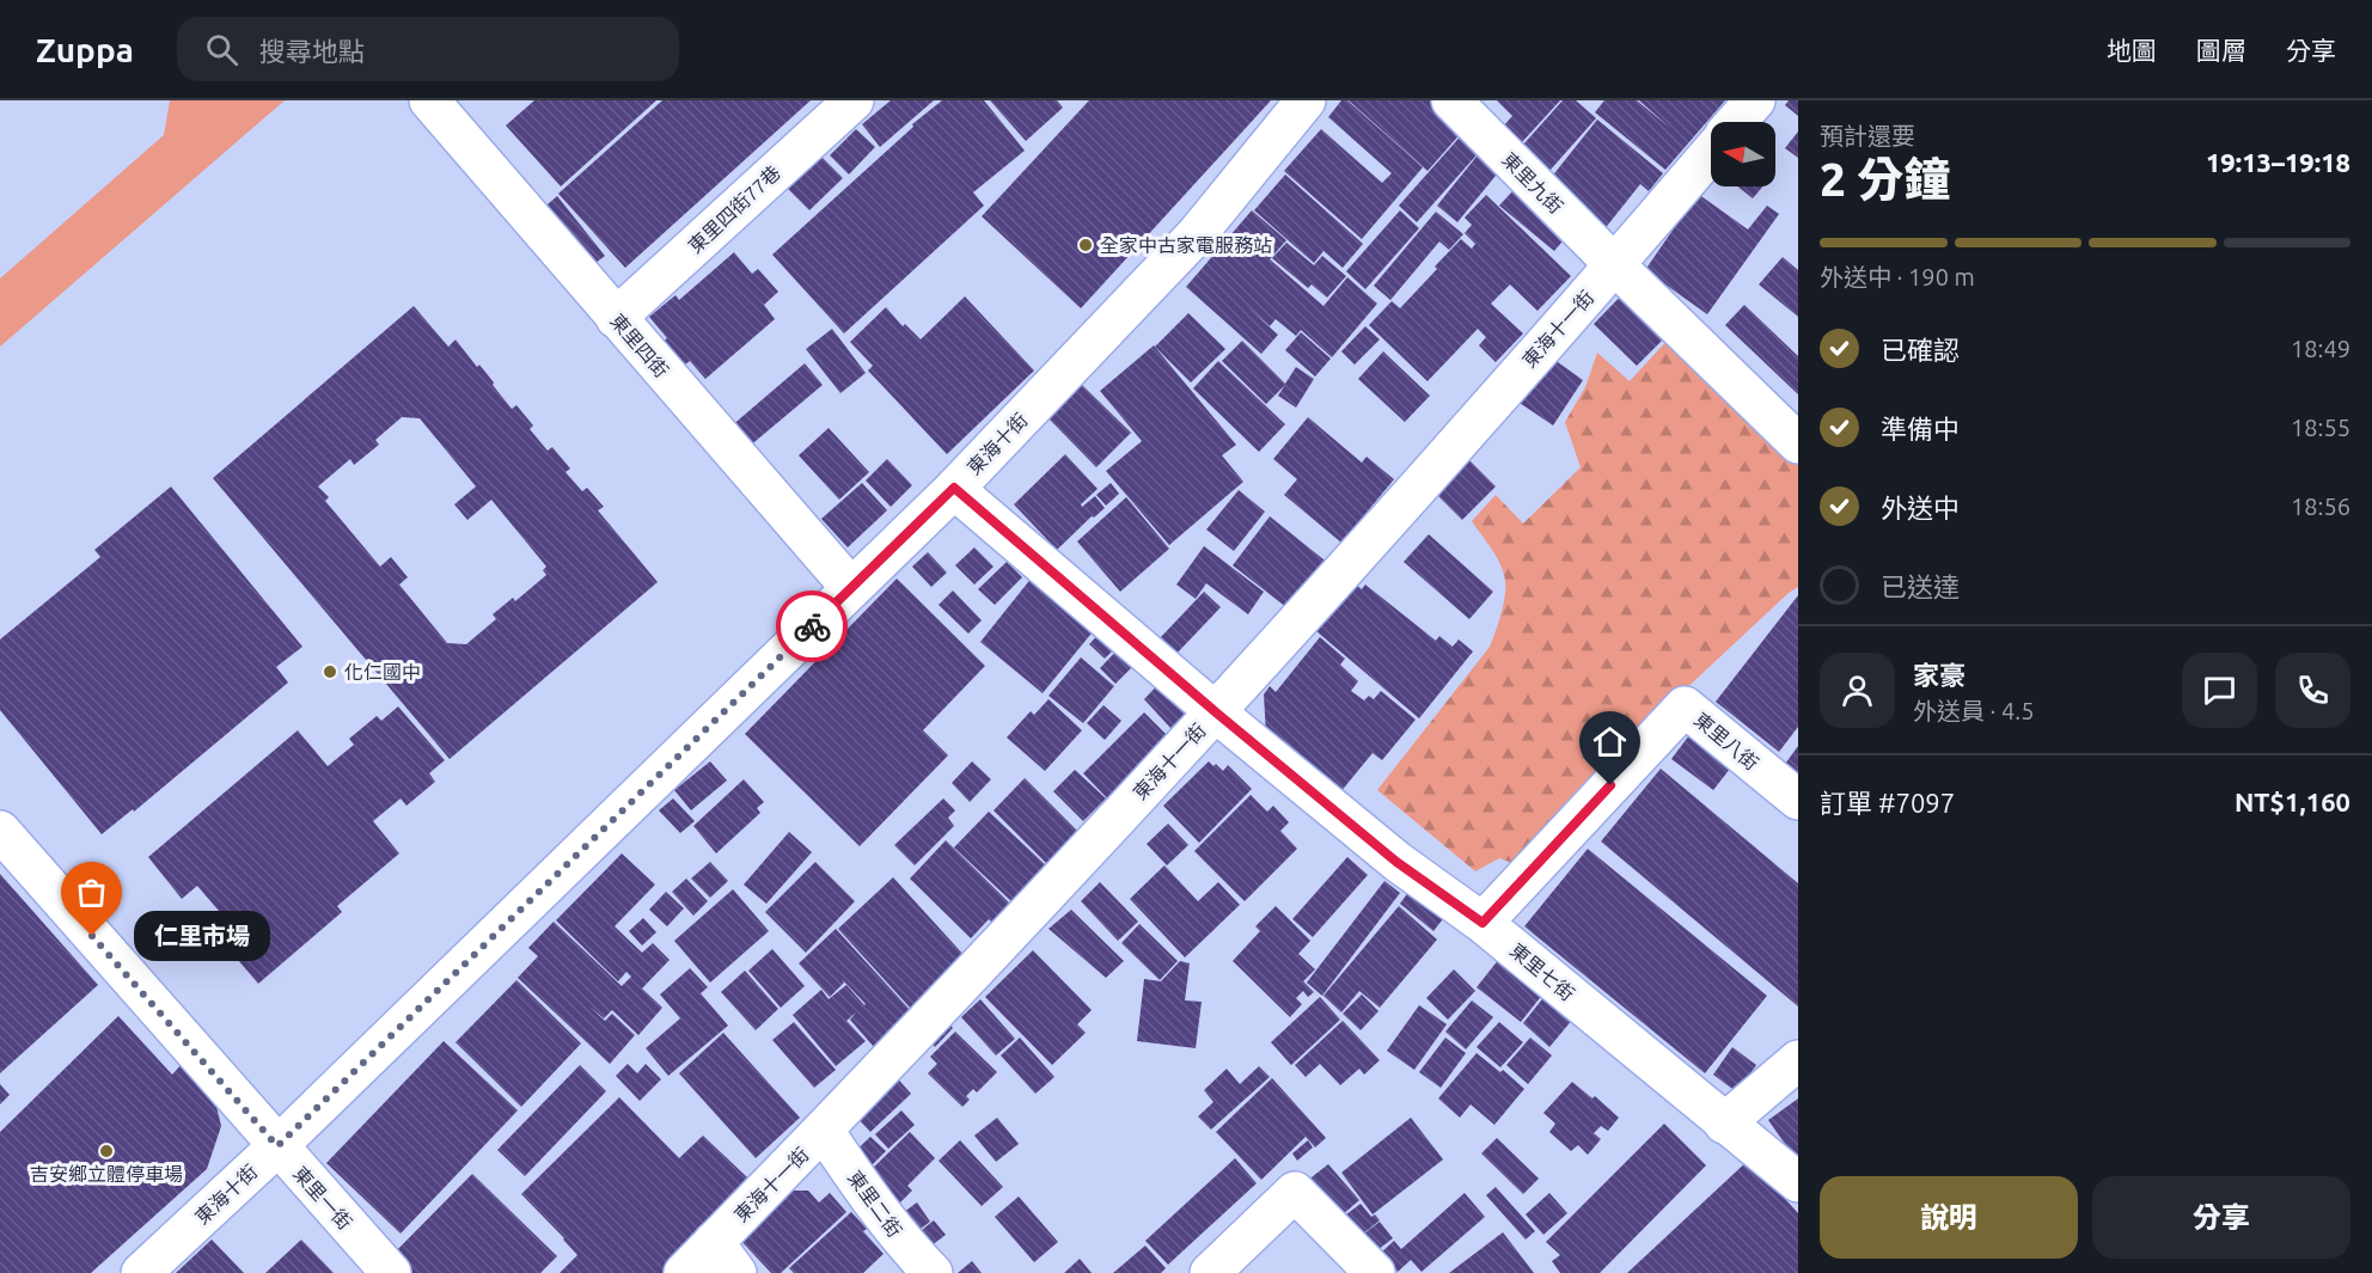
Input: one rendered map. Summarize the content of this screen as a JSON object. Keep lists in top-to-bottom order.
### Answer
{
  "streets": {
    "street": [
      "東里九街",
      "東里四街77巷",
      "東海十一街",
      "東里四街",
      "東海十街",
      "東里八街",
      "東里七街",
      "東里一街",
      "東里二街"
    ]
  },
  "crossings": [
    ["東里九街", "東海十一街"],
    ["東里四街77巷", "東里四街"],
    ["東海十一街", "東里七街"],
    ["東海十一街", "東里二街"],
    ["東里四街", "東海十街"],
    ["東海十街", "東里七街"],
    ["東海十街", "東里一街"],
    ["東里八街", "東里七街"]
  ],
  "places": [
    "全家中古家電服務站",
    "化仁國中",
    "仁里市場",
    "吉安鄉立體停車場"
  ],
  "north": "left",
  "page": {
    "header": "Zuppa",
    "search": "搜尋地點",
    "nav": ["地圖", "圖層", "分享"],
    "heading": ["2 分鐘", "預計還要", "19:13–19:18"],
    "panel": [
      "家豪",
      "外送員 · 4.5",
      "訂單 #7097",
      "NT$1,160"
    ],
    "bar": "外送中 · 190 m",
    "list": [
      ["已確認", "18:49"],
      ["準備中", "18:55"],
      ["外送中", "18:56"],
      "已送達"
    ],
    "bubble": "仁里市場",
    "buttons": ["說明", "分享"]
  }
}
